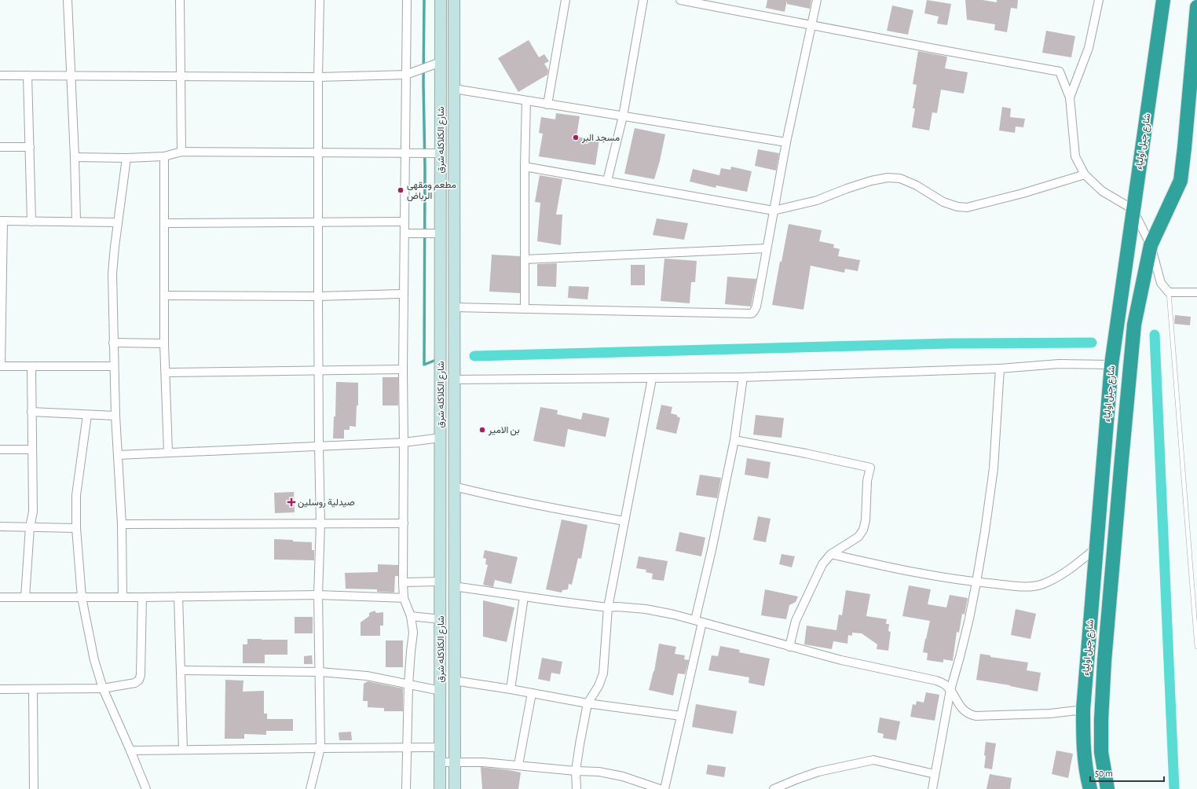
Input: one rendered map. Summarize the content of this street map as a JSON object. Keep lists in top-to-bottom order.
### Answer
{
  "streets": {
    "highway": ["شارع جبل اولياء"],
    "street": ["شارع الكلاكله شرق"]
  },
  "places": {
    "other": ["مسجد البر", "مطعم ومقهى الرباض", "بن الامير"],
    "health": ["صيدلية روسلين"]
  },
  "scale_bar": "50 m"
}
